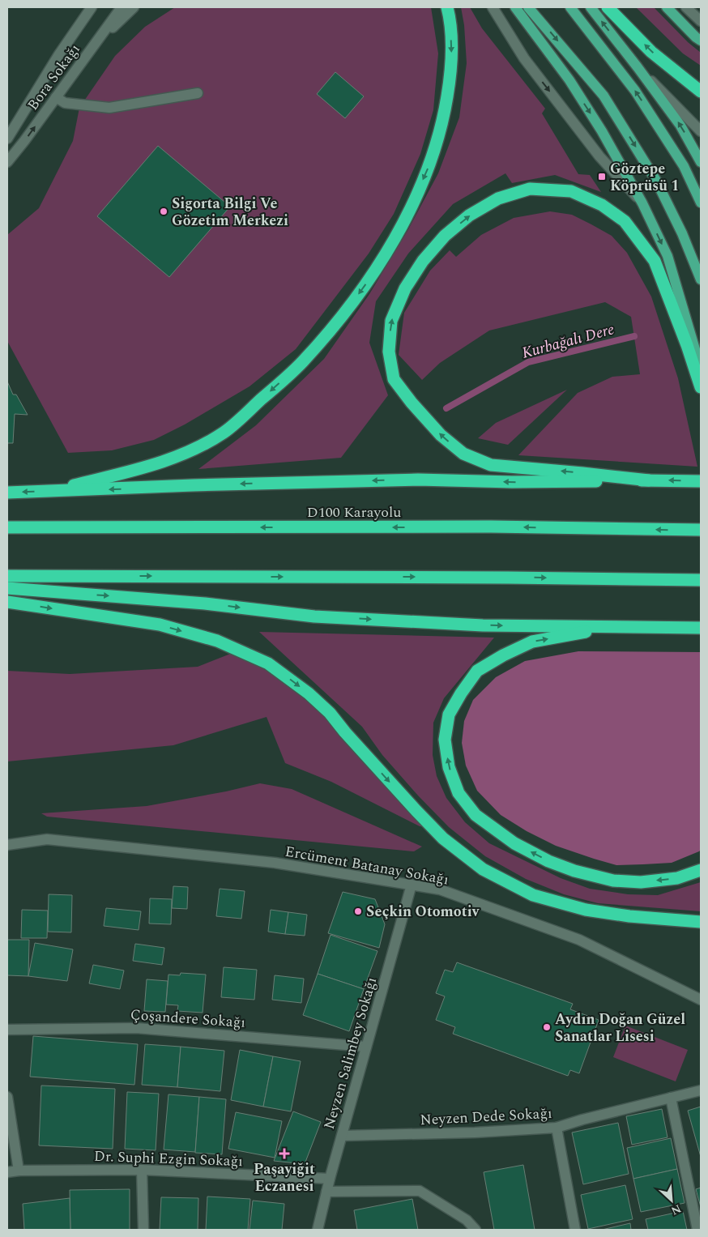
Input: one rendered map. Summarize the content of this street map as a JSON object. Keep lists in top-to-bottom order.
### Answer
{
  "streets": {
    "highway": ["D100 Karayolu"],
    "street": [
      "Bora Sokağı",
      "Ercüment Batanay Sokağı",
      "Çoşandere Sokağı",
      "Neyzen Salimbey Sokağı",
      "Neyzen Dede Sokağı",
      "Dr. Suphi Ezgin Sokağı"
    ]
  },
  "crossings": [
    ["Ercüment Batanay Sokağı", "Neyzen Salimbey Sokağı"],
    ["Çoşandere Sokağı", "Neyzen Salimbey Sokağı"],
    ["Neyzen Salimbey Sokağı", "Neyzen Dede Sokağı"],
    ["Neyzen Salimbey Sokağı", "Dr. Suphi Ezgin Sokağı"]
  ],
  "water": ["Kurbağalı Dere"],
  "places": {
    "transit": ["Göztepe Köprüsü 1"],
    "other": ["Sigorta Bilgi Ve Gözetim Merkezi", "Seçkin Otomotiv", "Aydın Doğan Güzel Sanatlar Lisesi"],
    "health": ["Paşayiğit Eczanesi"]
  },
  "north": "bottom right"
}
